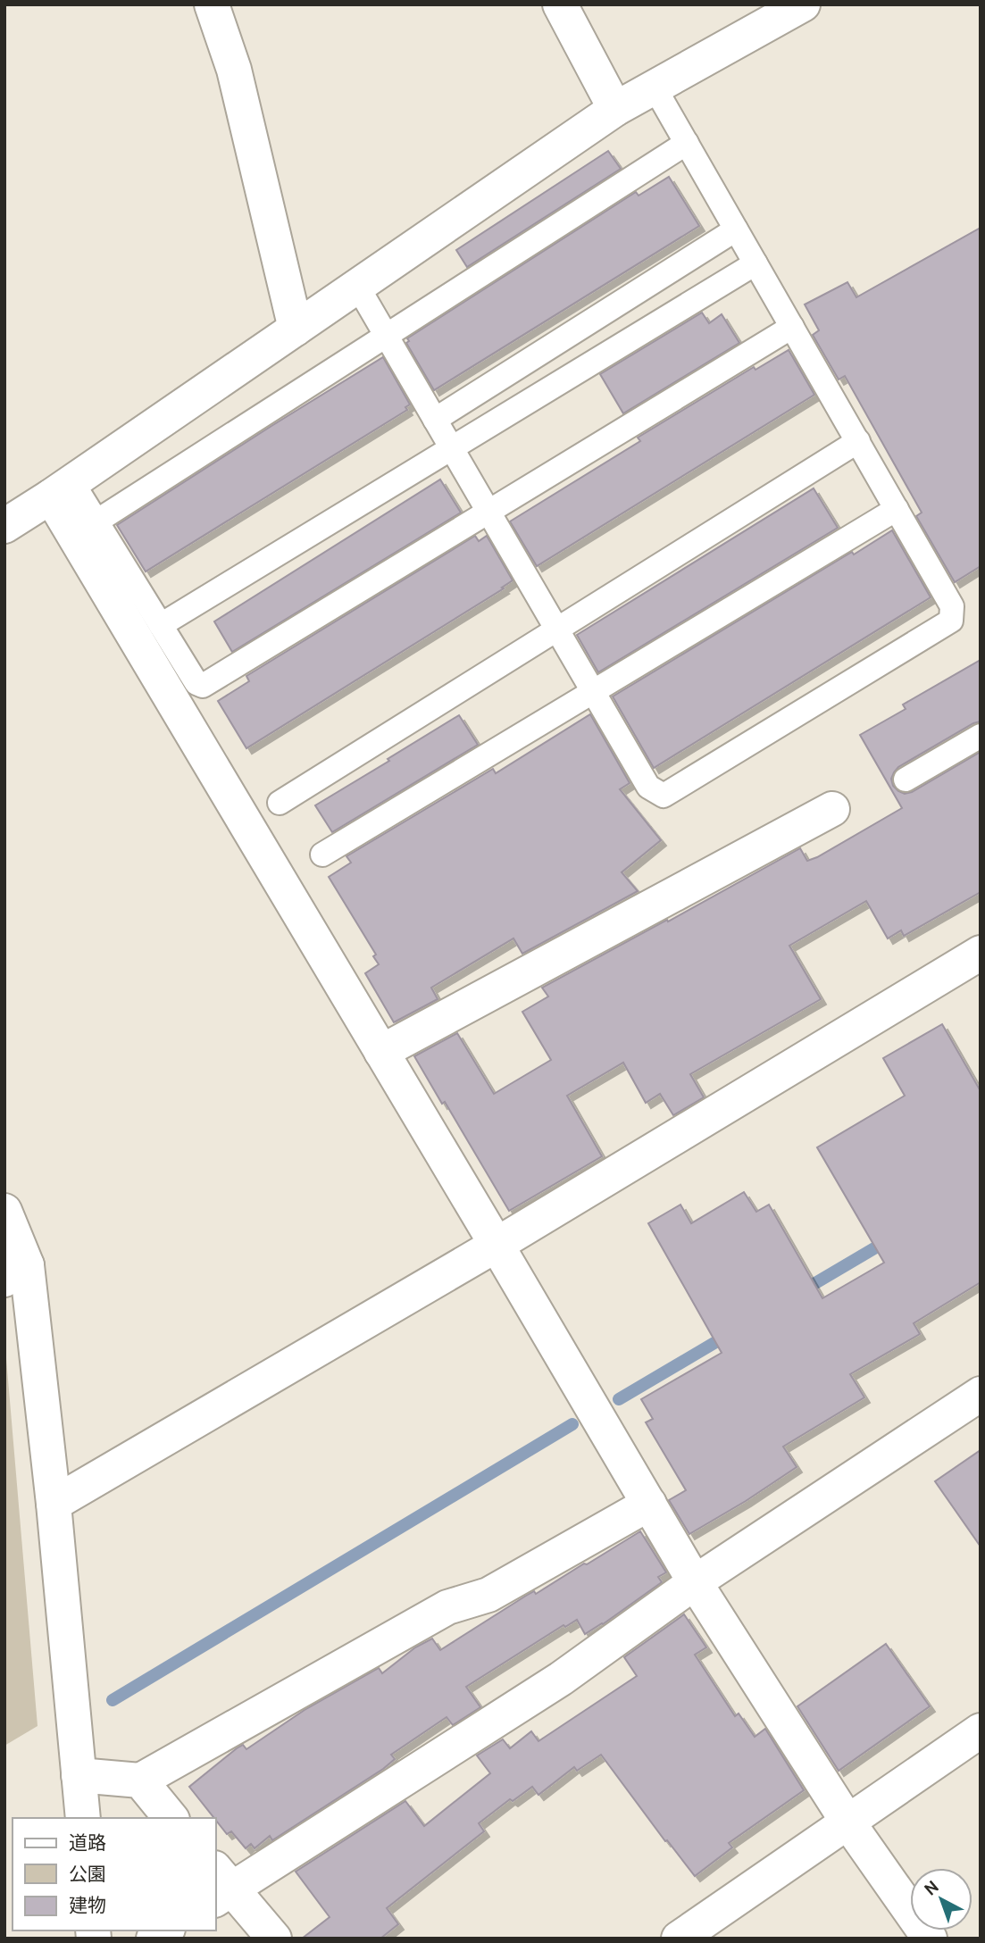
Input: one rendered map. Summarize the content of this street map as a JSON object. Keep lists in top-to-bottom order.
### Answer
{
  "legend": ["道路", "公園", "建物"],
  "north": "top left"
}
